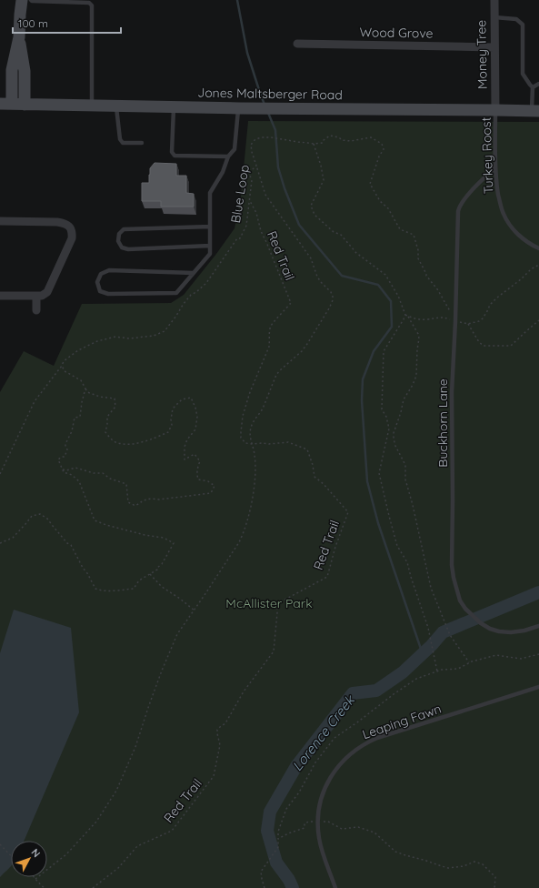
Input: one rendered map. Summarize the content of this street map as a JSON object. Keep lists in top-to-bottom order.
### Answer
{
  "streets": {
    "main road": ["Jones Maltsberger Road"],
    "street": ["Wood Grove", "Money Tree"],
    "lane": ["Turkey Roost", "Buckhorn Lane", "Leaping Fawn"],
    "path": ["Blue Loop", "Red Trail"]
  },
  "crossings": [
    ["Wood Grove", "Money Tree"],
    ["Money Tree", "Jones Maltsberger Road"],
    ["Money Tree", "Turkey Roost"],
    ["Jones Maltsberger Road", "Turkey Roost"],
    ["Turkey Roost", "Buckhorn Lane"],
    ["Blue Loop", "Red Trail"]
  ],
  "water": ["Lorence Creek"],
  "parks": ["McAllister Park"],
  "scale_bar": "100 m",
  "north": "top right"
}
